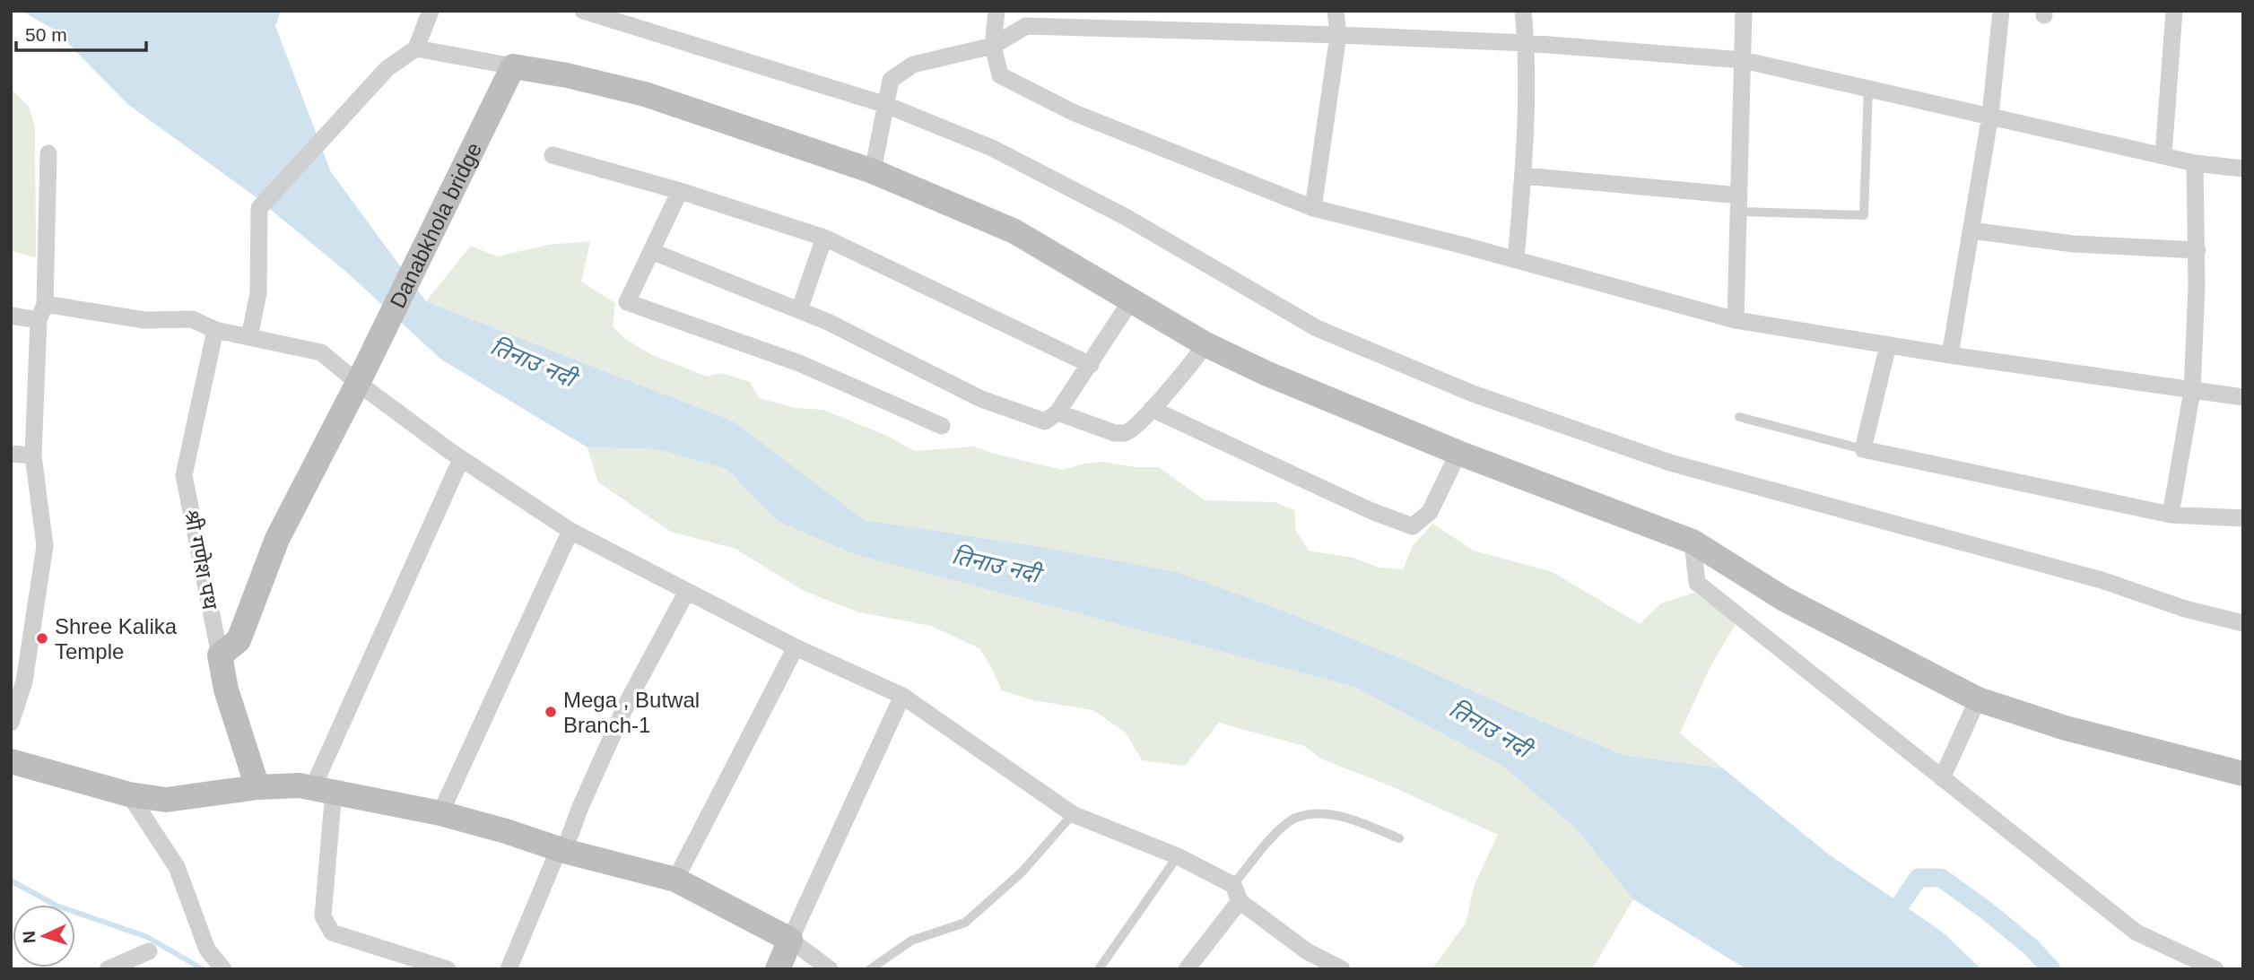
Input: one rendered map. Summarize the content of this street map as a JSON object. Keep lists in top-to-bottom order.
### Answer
{
  "streets": {
    "main road": ["Danabkhola bridge", "श्री गणेश पथ"]
  },
  "crossings": [
    ["Danabkhola bridge", "श्री गणेश पथ"]
  ],
  "water": ["तिनाउ नदी"],
  "places": ["Shree Kalika Temple", "Mega , Butwal Branch-1"],
  "scale_bar": "50 m",
  "north": "left"
}
